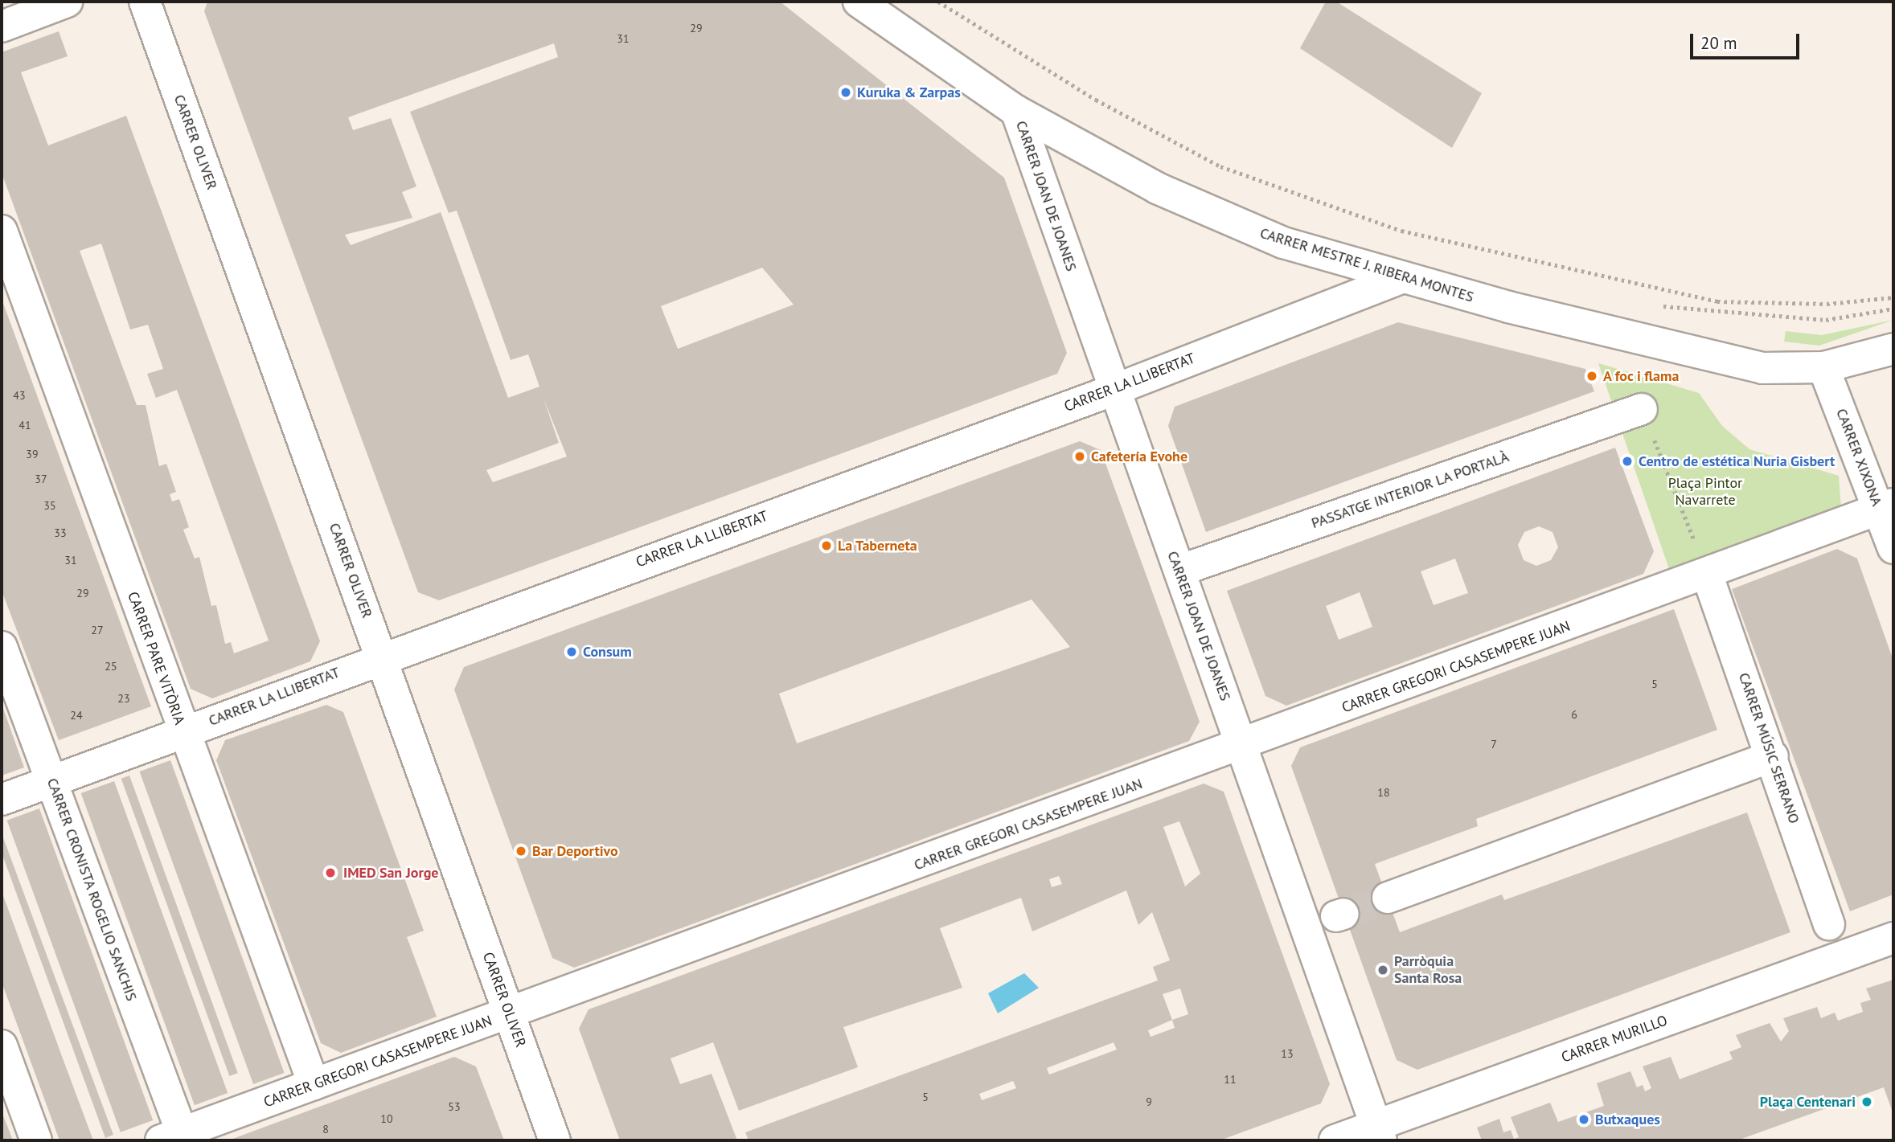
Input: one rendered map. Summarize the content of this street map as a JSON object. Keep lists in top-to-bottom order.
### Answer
{
  "streets": {
    "street": [
      "CARRER OLIVER",
      "CARRER JOAN DE JOANES",
      "CARRER MESTRE J. RIBERA MONTES",
      "CARRER LA LLIBERTAT",
      "CARRER XIXONA",
      "PASSATGE INTERIOR LA PORTALÀ",
      "CARRER PARE VITÒRIA",
      "CARRER GREGORI CASASEMPERE JUAN",
      "CARRER MÚSIC SERRANO",
      "CARRER CRONISTA ROGELIO SANCHIS",
      "CARRER MURILLO"
    ]
  },
  "crossings": [
    ["CARRER OLIVER", "CARRER LA LLIBERTAT"],
    ["CARRER OLIVER", "CARRER GREGORI CASASEMPERE JUAN"],
    ["CARRER JOAN DE JOANES", "CARRER MESTRE J. RIBERA MONTES"],
    ["CARRER JOAN DE JOANES", "CARRER LA LLIBERTAT"],
    ["CARRER JOAN DE JOANES", "PASSATGE INTERIOR LA PORTALÀ"],
    ["CARRER JOAN DE JOANES", "CARRER GREGORI CASASEMPERE JUAN"],
    ["CARRER JOAN DE JOANES", "CARRER MURILLO"],
    ["CARRER MESTRE J. RIBERA MONTES", "CARRER LA LLIBERTAT"],
    ["CARRER MESTRE J. RIBERA MONTES", "CARRER XIXONA"],
    ["CARRER LA LLIBERTAT", "CARRER PARE VITÒRIA"],
    ["CARRER LA LLIBERTAT", "CARRER CRONISTA ROGELIO SANCHIS"],
    ["CARRER XIXONA", "CARRER GREGORI CASASEMPERE JUAN"],
    ["CARRER PARE VITÒRIA", "CARRER GREGORI CASASEMPERE JUAN"],
    ["CARRER GREGORI CASASEMPERE JUAN", "CARRER MÚSIC SERRANO"],
    ["CARRER GREGORI CASASEMPERE JUAN", "CARRER CRONISTA ROGELIO SANCHIS"]
  ],
  "parks": ["Plaça Pintor Navarrete"],
  "places": [
    "Kuruka & Zarpas",
    "A foc i flama",
    "Cafetería Evohe",
    "Centro de estética Nuria Gisbert",
    "La Taberneta",
    "Consum",
    "Bar Deportivo",
    "IMED San Jorge",
    "Parròquia Santa Rosa",
    "Plaça Centenari",
    "Butxaques"
  ],
  "house_numbers": [
    "29",
    "31",
    "43",
    "41",
    "39",
    "37",
    "35",
    "33",
    "31",
    "29",
    "27",
    "25",
    "5",
    "23",
    "6",
    "24",
    "7",
    "18",
    "13",
    "11",
    "5",
    "9",
    "53",
    "10",
    "8"
  ],
  "scale_bar": "20 m"
}
